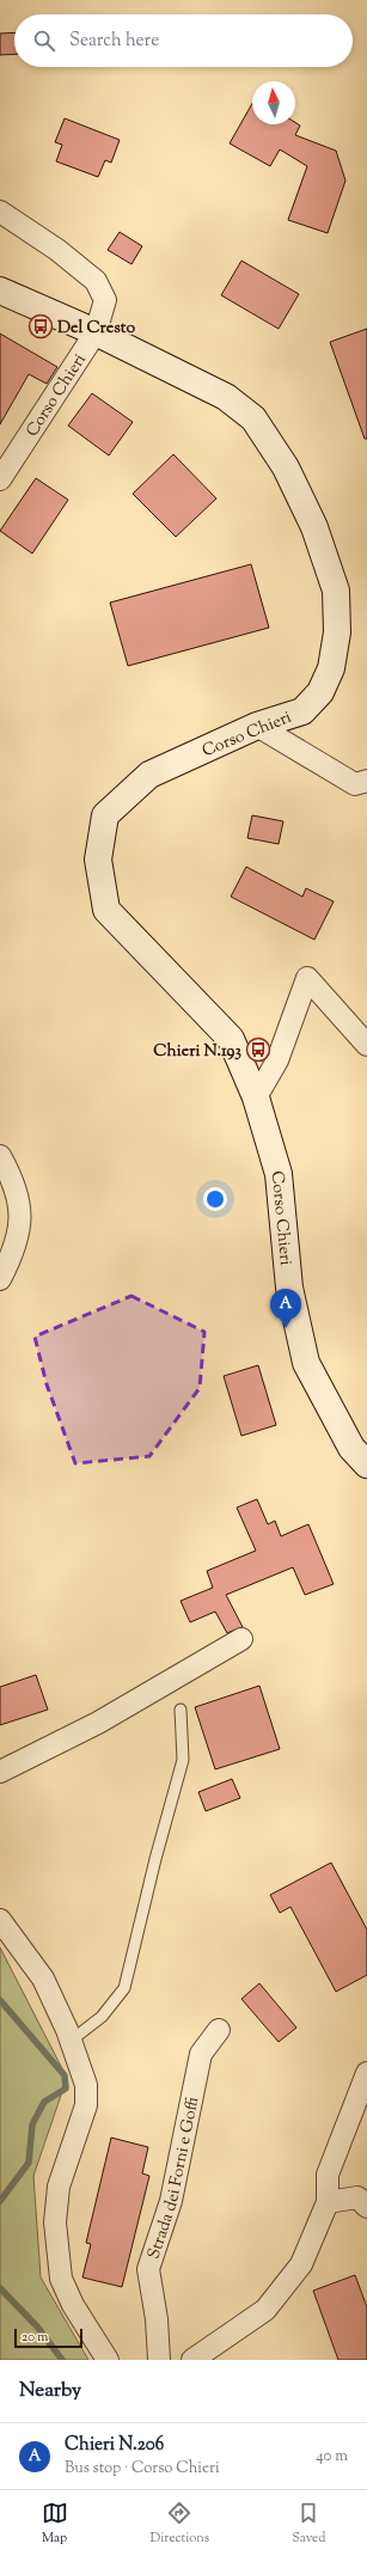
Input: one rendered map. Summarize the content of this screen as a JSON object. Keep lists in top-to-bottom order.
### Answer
{
  "streets": {
    "main road": ["Corso Chieri"],
    "street": ["Strada dei Forni e Goffi"]
  },
  "places": {
    "bus stop": ["Del Cresto", "Chieri N.193"]
  },
  "scale_bar": "20 m",
  "north": "top",
  "page": {
    "search": "Search here",
    "pins": "A",
    "scale": "20 m",
    "heading": "Nearby",
    "list": [
      {
        "mark": "A",
        "name": "Chieri N.206",
        "note": "Bus stop · Corso Chieri",
        "value": "40 m"
      }
    ],
    "nav": ["Map", "Directions", "Saved"]
  }
}
